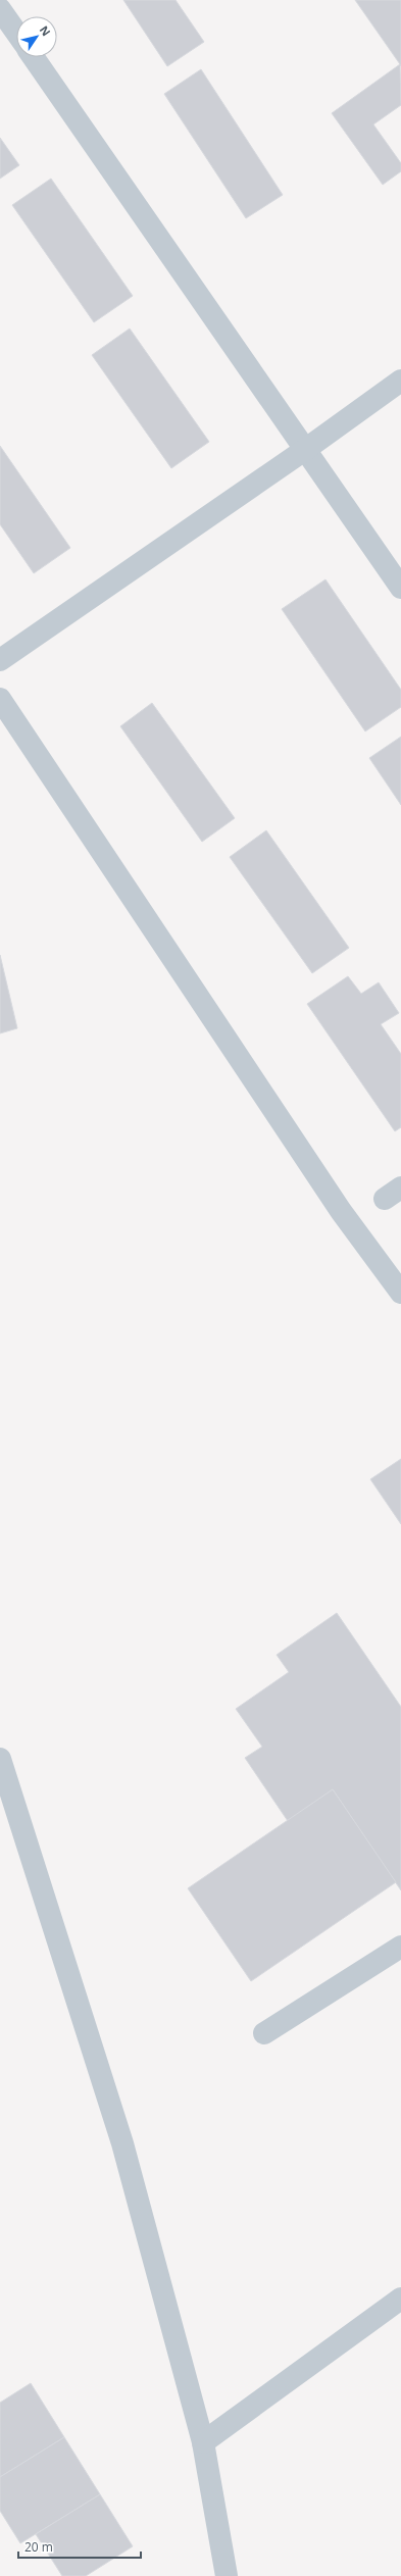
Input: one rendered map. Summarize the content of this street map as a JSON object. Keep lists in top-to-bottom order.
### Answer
{
  "scale_bar": "20 m",
  "north": "top right"
}
